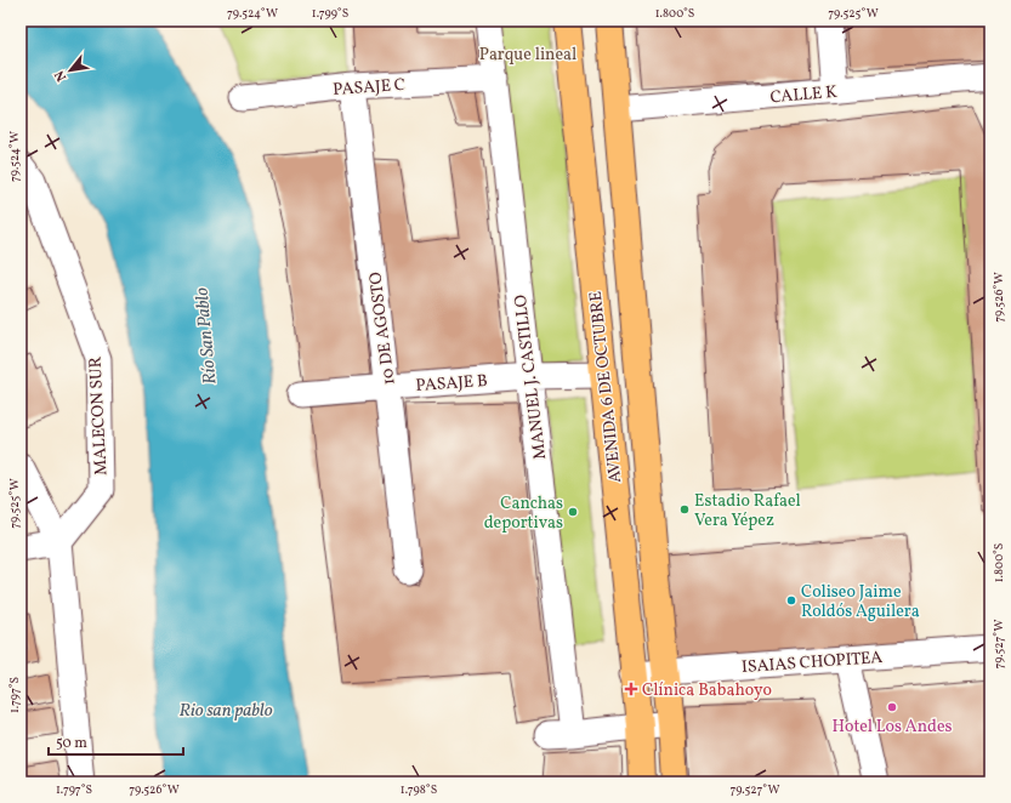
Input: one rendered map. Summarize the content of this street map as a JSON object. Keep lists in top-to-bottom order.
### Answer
{
  "streets": {
    "main road": ["AVENIDA 6 DE OCTUBRE"],
    "street": [
      "PASAJE C",
      "CALLE K",
      "10 DE AGOSTO",
      "MANUEL J. CASTILLO",
      "PASAJE B",
      "MALECON SUR",
      "ISAIAS CHOPITEA"
    ]
  },
  "crossings": [
    ["PASAJE C", "10 DE AGOSTO"],
    ["PASAJE C", "MANUEL J. CASTILLO"],
    ["CALLE K", "AVENIDA 6 DE OCTUBRE"],
    ["10 DE AGOSTO", "PASAJE B"],
    ["MANUEL J. CASTILLO", "PASAJE B"],
    ["MANUEL J. CASTILLO", "AVENIDA 6 DE OCTUBRE"],
    ["PASAJE B", "AVENIDA 6 DE OCTUBRE"],
    ["AVENIDA 6 DE OCTUBRE", "ISAIAS CHOPITEA"]
  ],
  "water": ["Río San Pablo", "Rio san pablo"],
  "parks": ["Parque lineal"],
  "places": {
    "other": [
      "Estadio Rafael Vera Yépez",
      "Canchas deportivas",
      "Coliseo Jaime Roldós Aguilera",
      "Hotel Los Andes"
    ],
    "health": ["Clínica Babahoyo"]
  },
  "scale_bar": "50 m",
  "north": "bottom left",
  "coordinates": [
    "79.524°W",
    "1.799°S",
    "1.800°S",
    "79.525°W",
    "79.526°W",
    "79.527°W",
    "1.797°S",
    "1.798°S"
  ]
}
